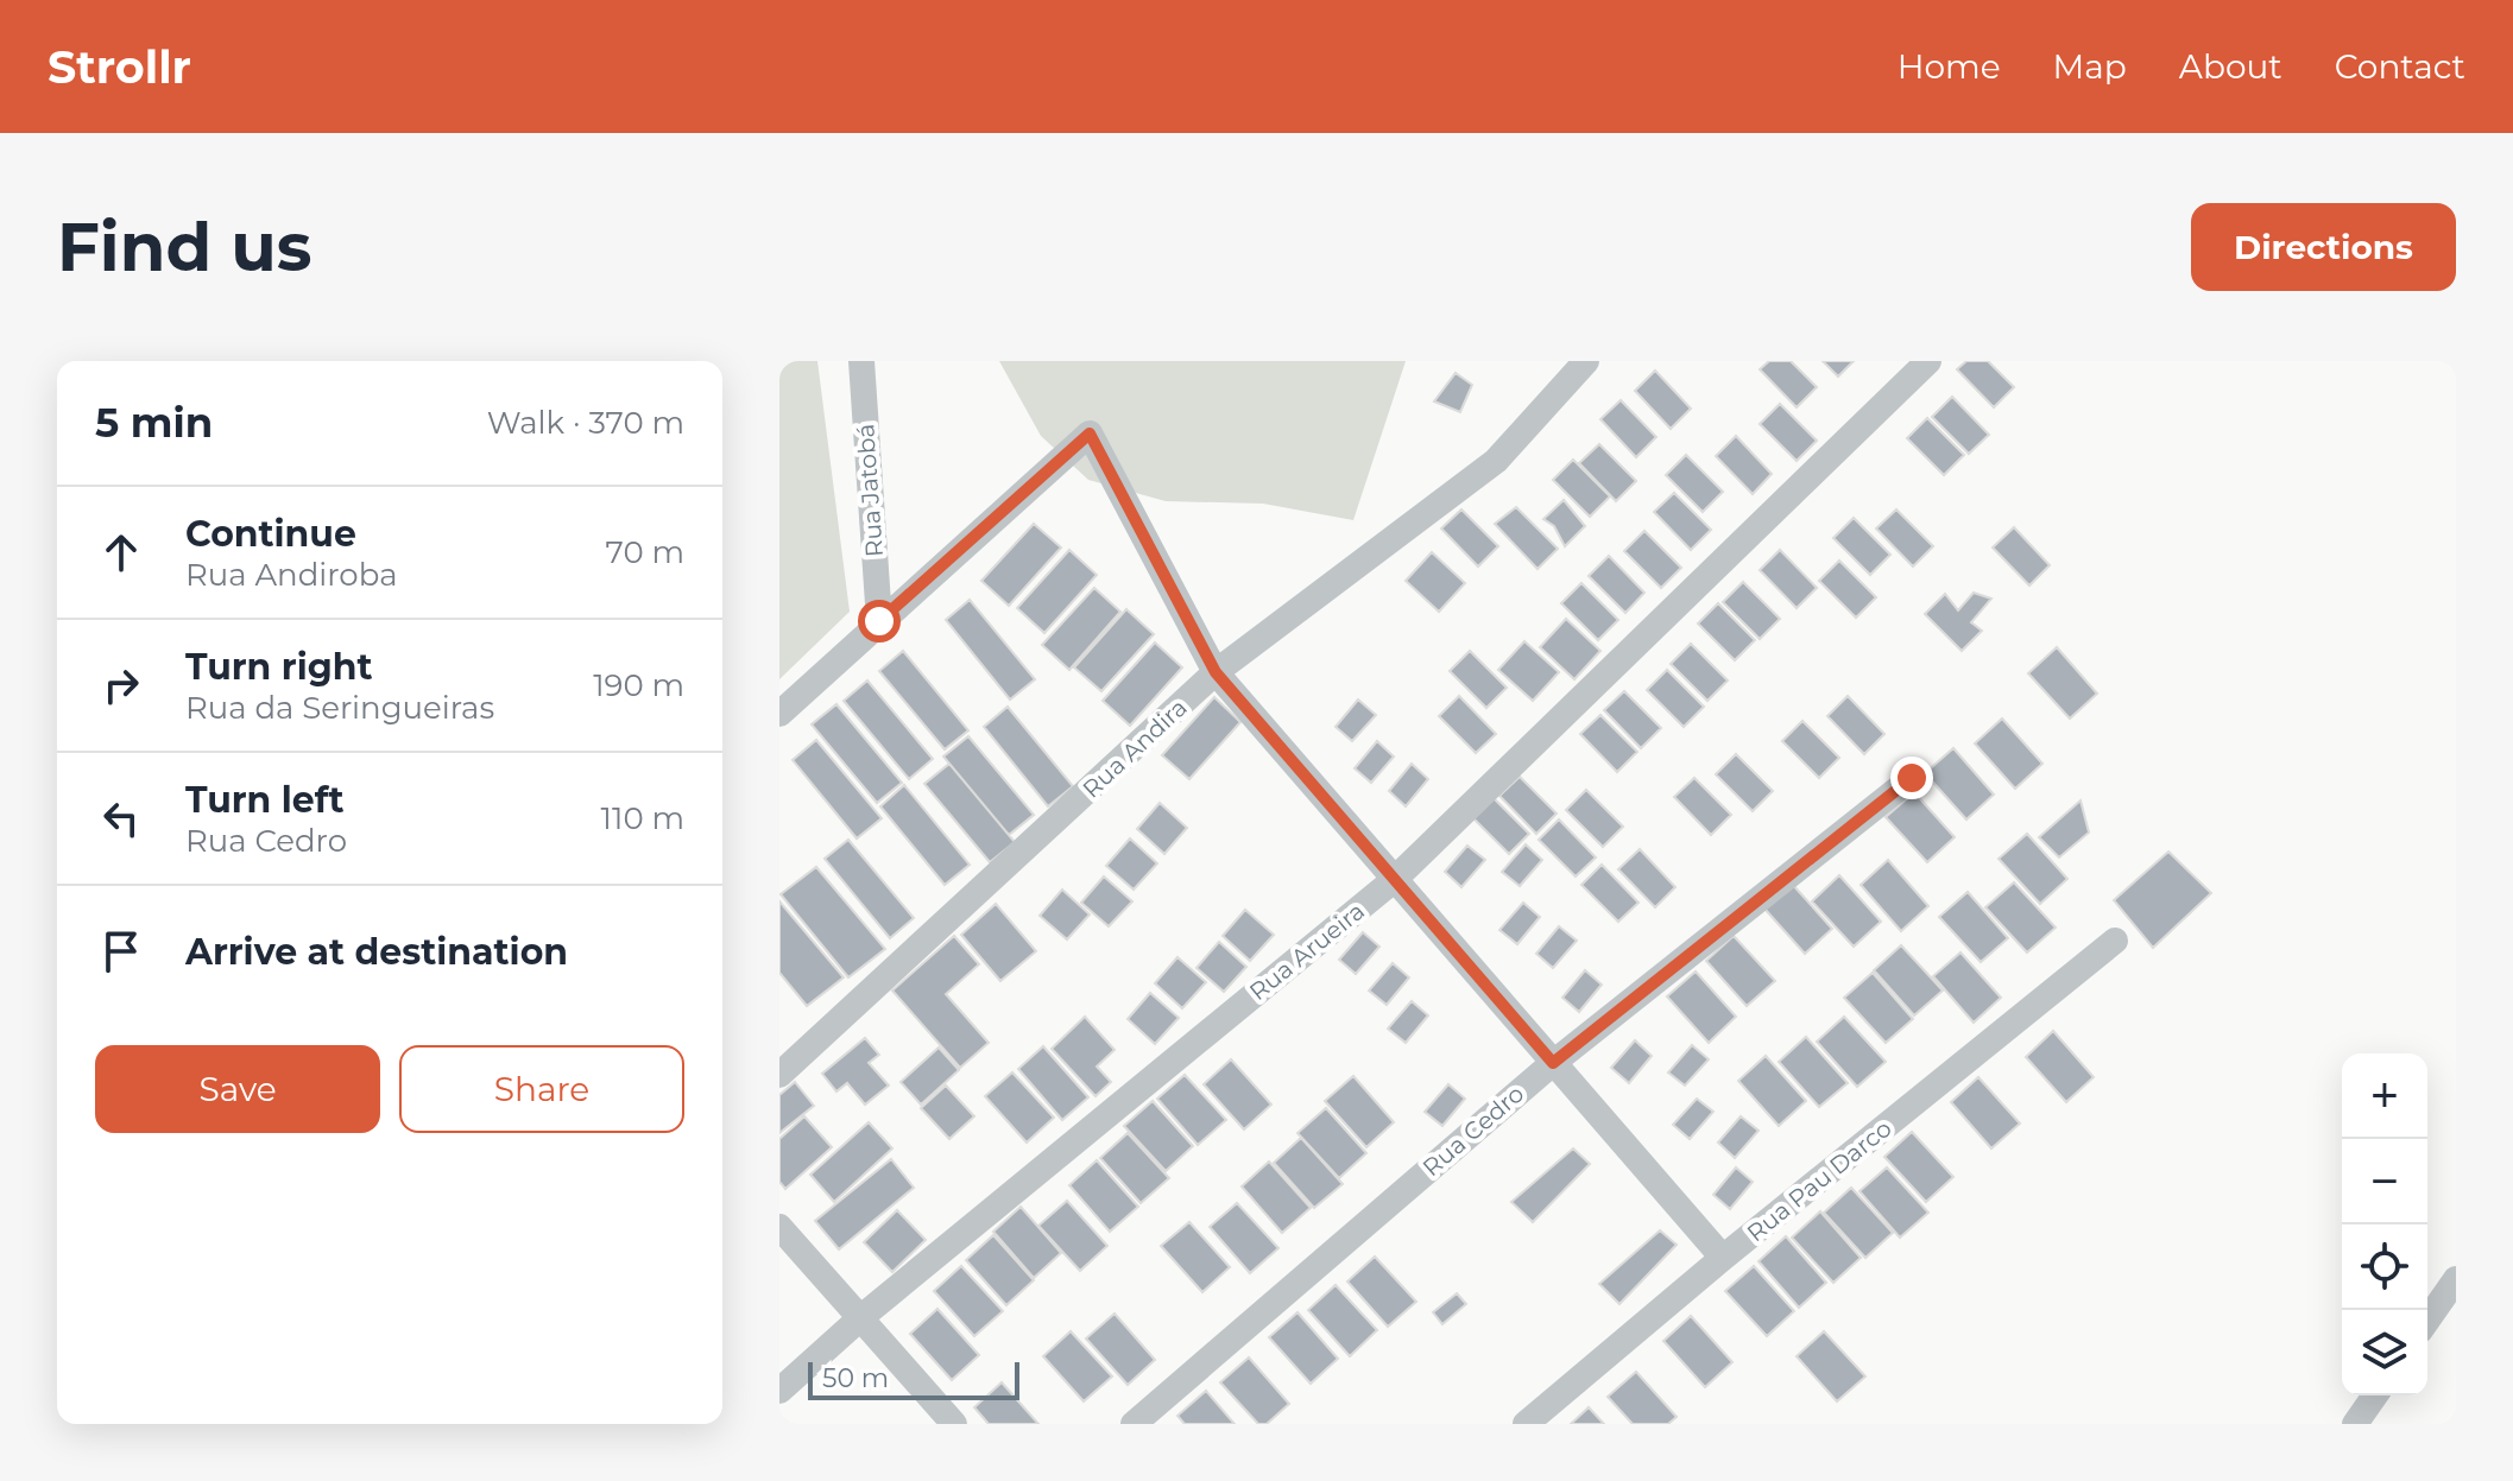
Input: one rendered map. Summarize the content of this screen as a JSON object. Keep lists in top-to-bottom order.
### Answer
{
  "streets": {
    "street": [
      "Rua Jatobá",
      "Rua Andira",
      "Rua Arueira",
      "Rua Cedro",
      "Rua Pau Darco"
    ]
  },
  "scale_bar": "50 m",
  "page": {
    "header": "Strollr",
    "nav": [
      "Home",
      "Map",
      "About",
      "Contact"
    ],
    "buttons": [
      "Directions",
      ["Save", "Share"]
    ],
    "title": "Find us",
    "heading": ["5 min", "Walk · 370 m"],
    "list": [
      ["Continue", "Rua Andiroba", "70 m"],
      ["Turn right", "Rua da Seringueiras", "190 m"],
      ["Turn left", "Rua Cedro", "110 m"],
      "Arrive at destination"
    ],
    "map_buttons": ["+", "−"],
    "scale": "50 m"
  }
}
